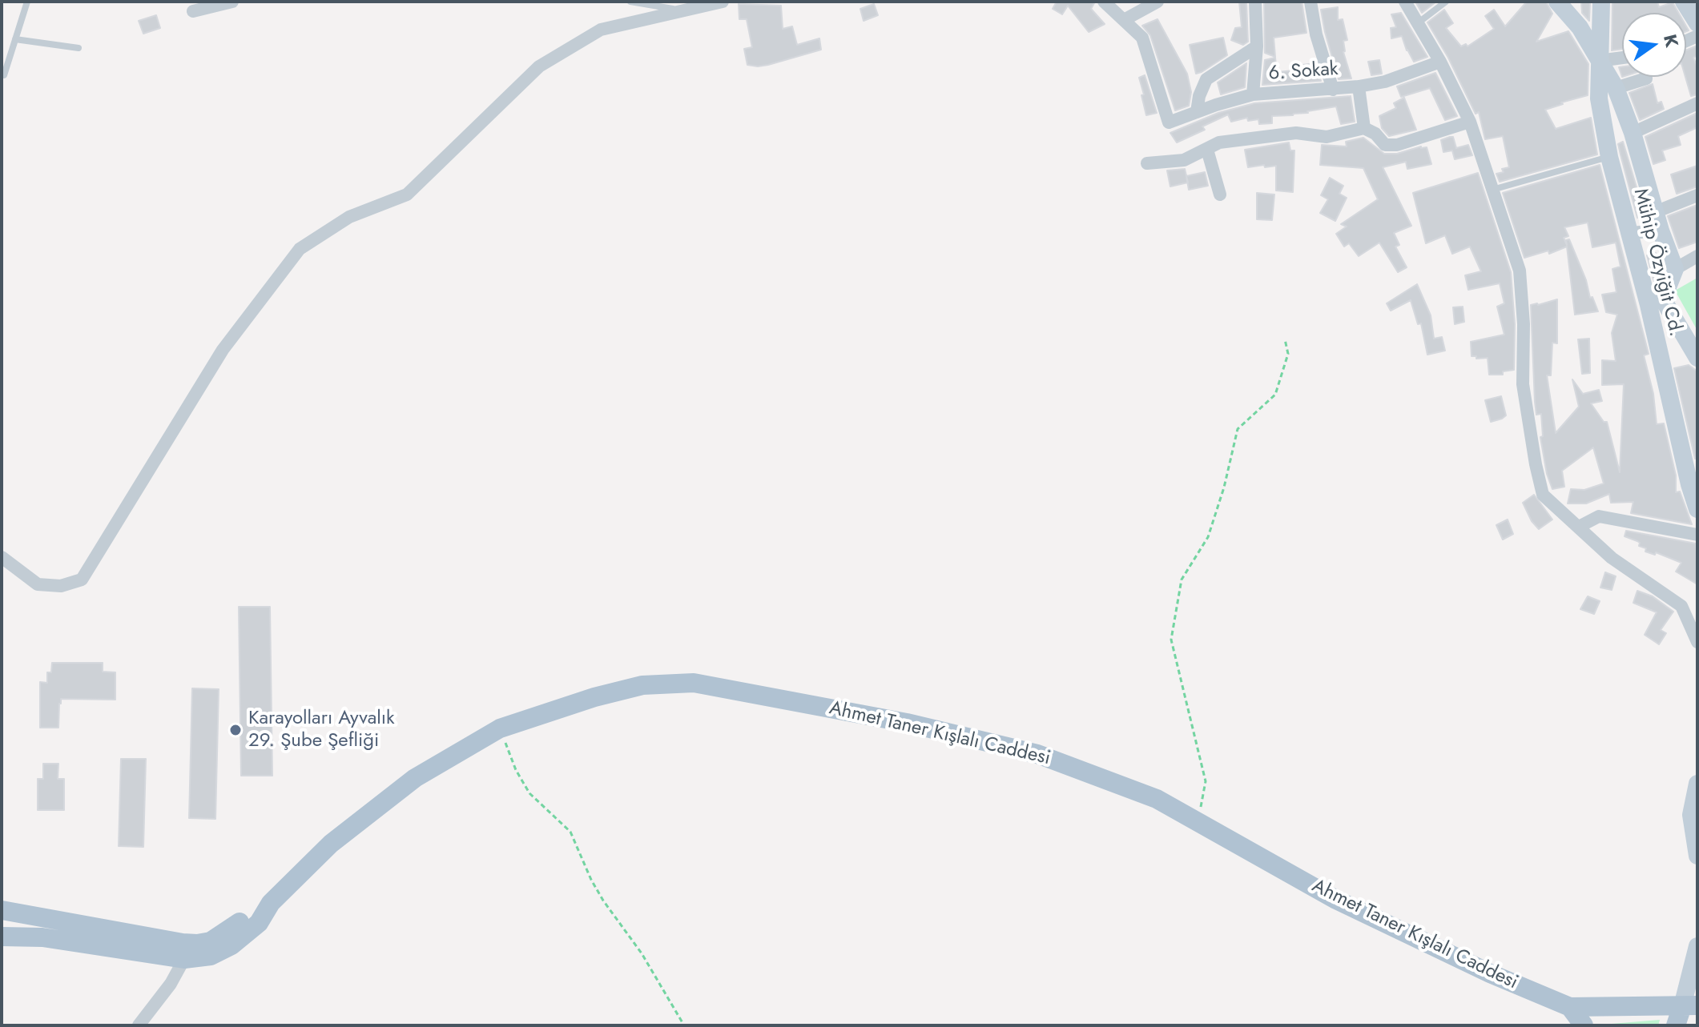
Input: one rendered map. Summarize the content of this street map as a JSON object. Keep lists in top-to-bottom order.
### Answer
{
  "streets": {
    "main road": ["Ahmet Taner Kışlalı Caddesi"],
    "street": ["6. Sokak", "Mühip Özyiğit Cd."]
  },
  "places": ["Karayolları Ayvalık 29. Şube Şefliği"],
  "north": "right"
}
